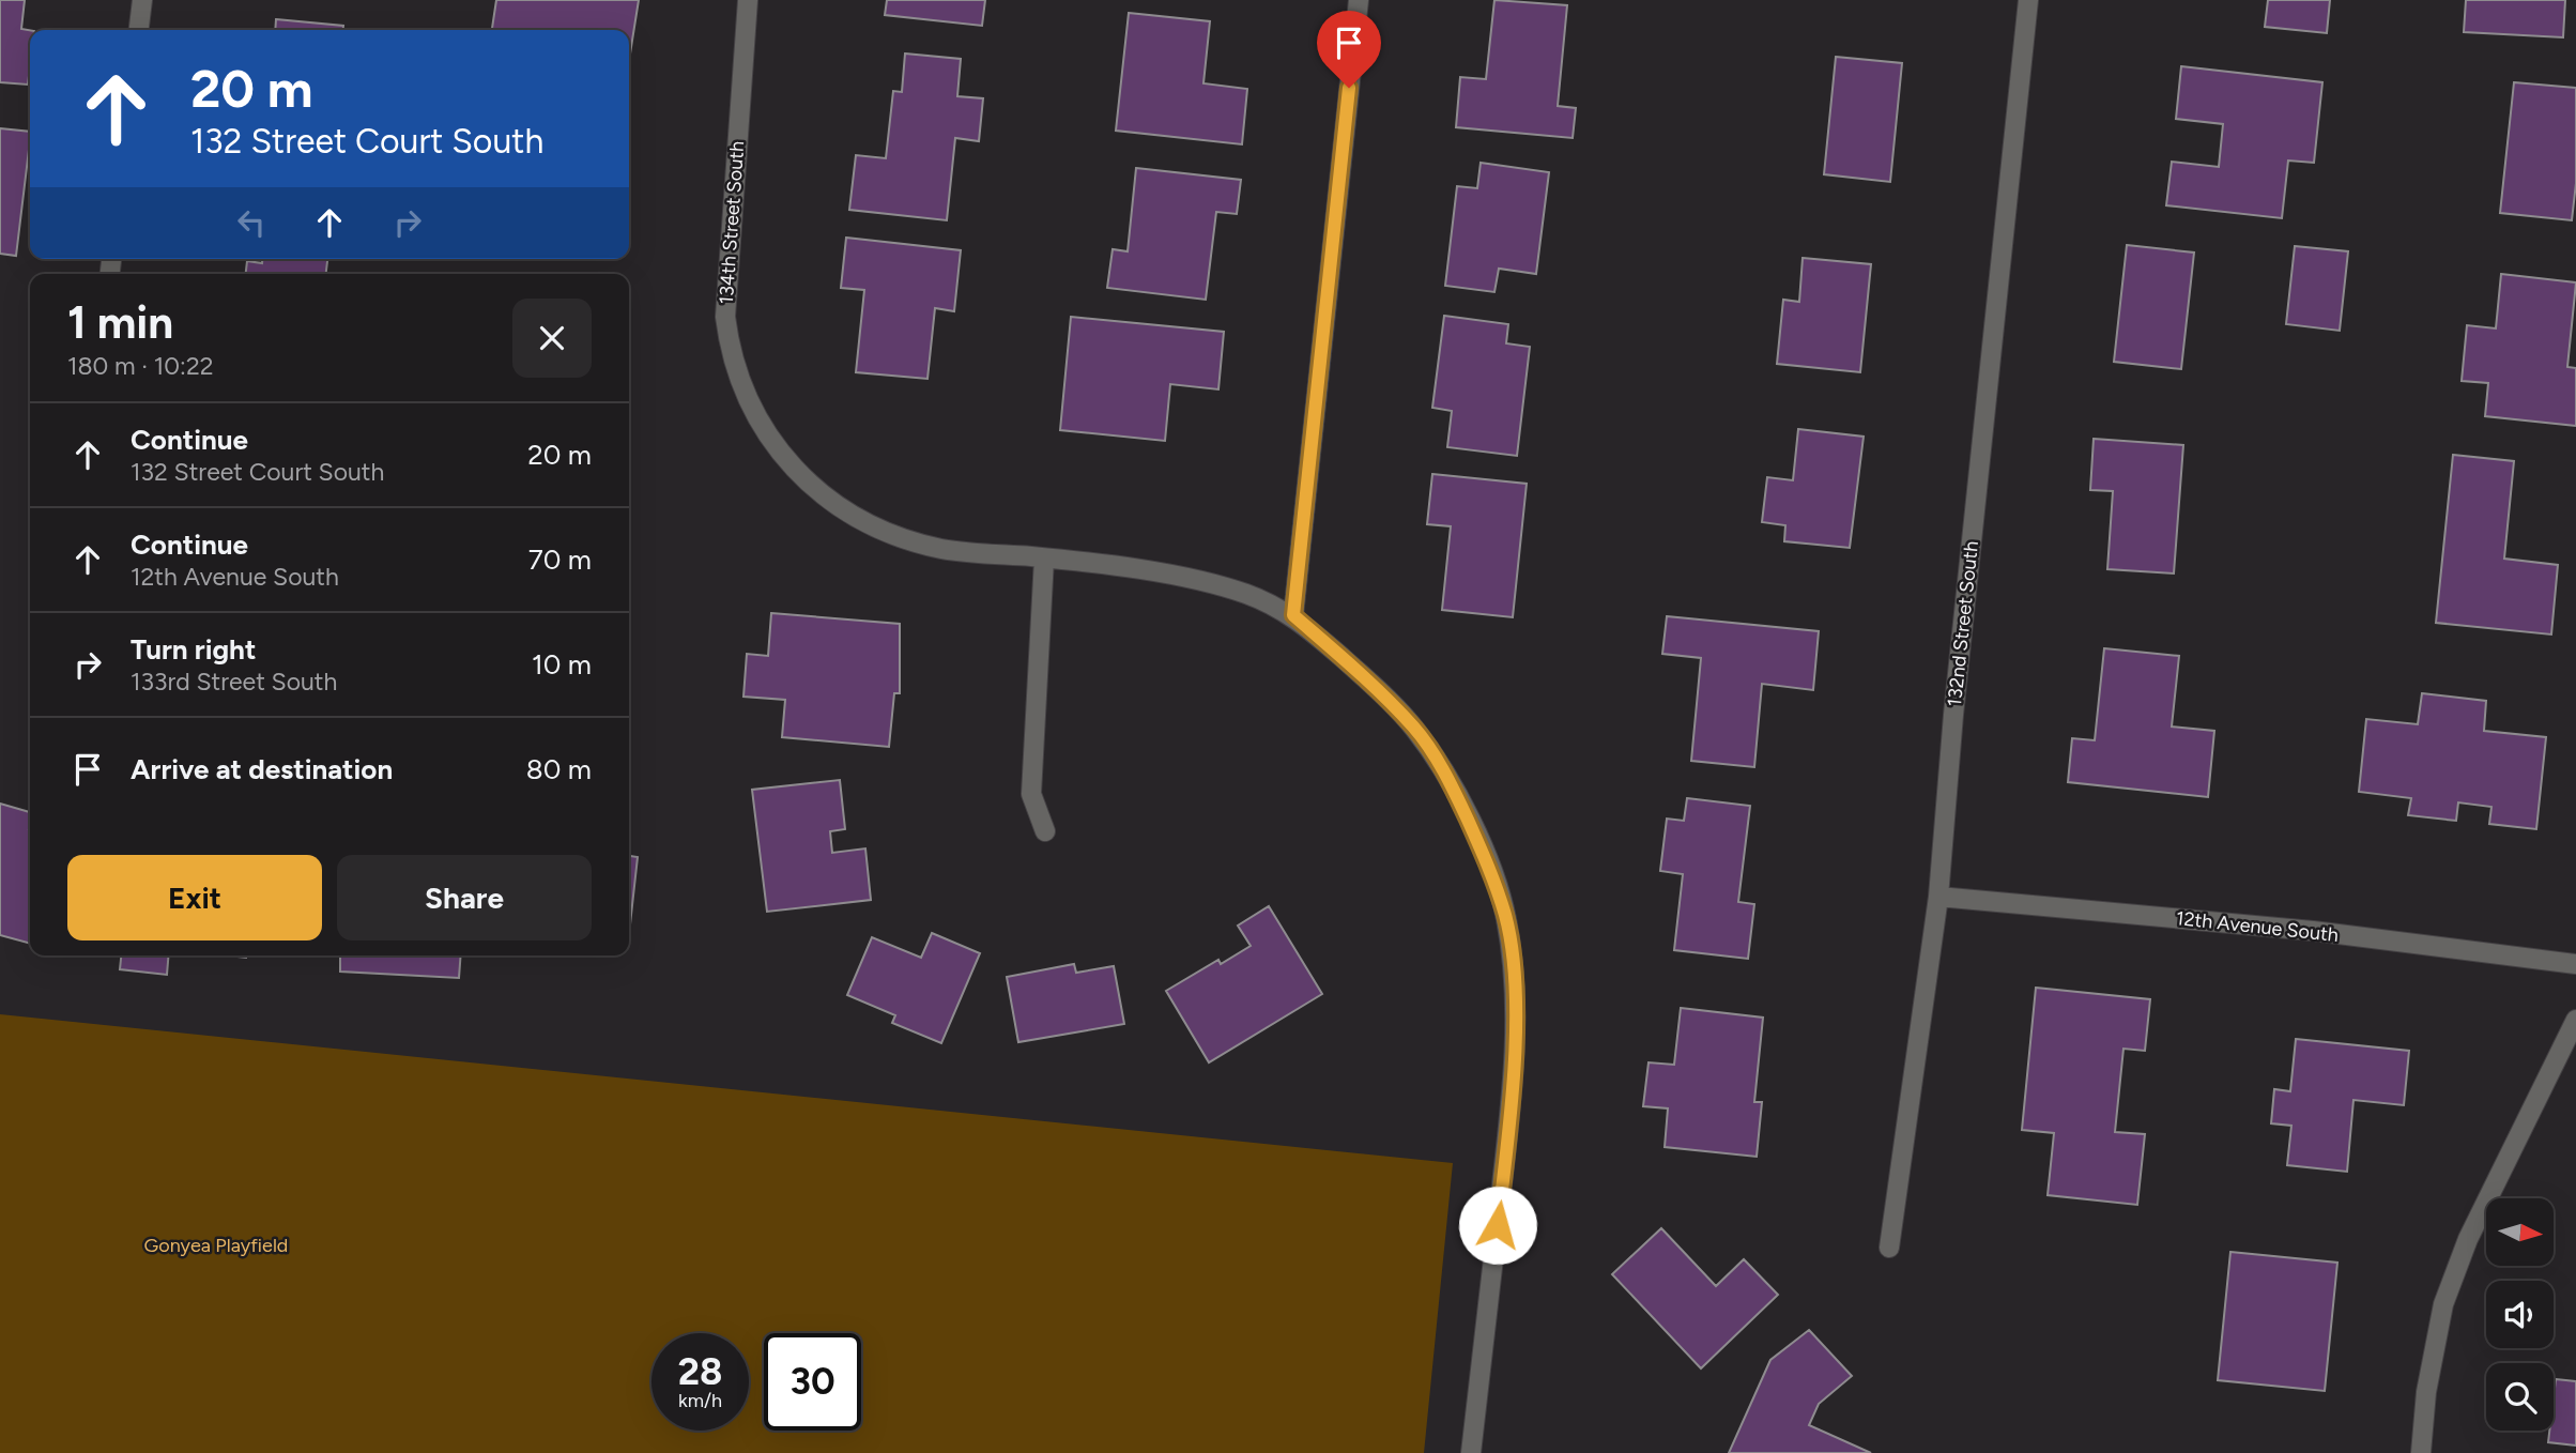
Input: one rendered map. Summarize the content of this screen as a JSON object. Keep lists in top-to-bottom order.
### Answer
{
  "streets": {
    "street": ["134th Street South", "132nd Street South", "12th Avenue South"]
  },
  "crossings": [
    ["132nd Street South", "12th Avenue South"]
  ],
  "parks": ["Gonyea Playfield"],
  "north": "right",
  "page": {
    "turn": ["20 m", "132 Street Court South"],
    "heading": ["1 min", "180 m · 10:22"],
    "list": [
      {
        "name": "Continue",
        "note": "132 Street Court South",
        "value": "20 m"
      },
      {
        "name": "Continue",
        "note": "12th Avenue South",
        "value": "70 m"
      },
      {
        "name": "Turn right",
        "note": "133rd Street South",
        "value": "10 m"
      },
      {
        "name": "Arrive at destination",
        "value": "80 m"
      }
    ],
    "buttons": ["Exit", "Share"],
    "speed": "28 km/h",
    "limit": "30"
  }
}
